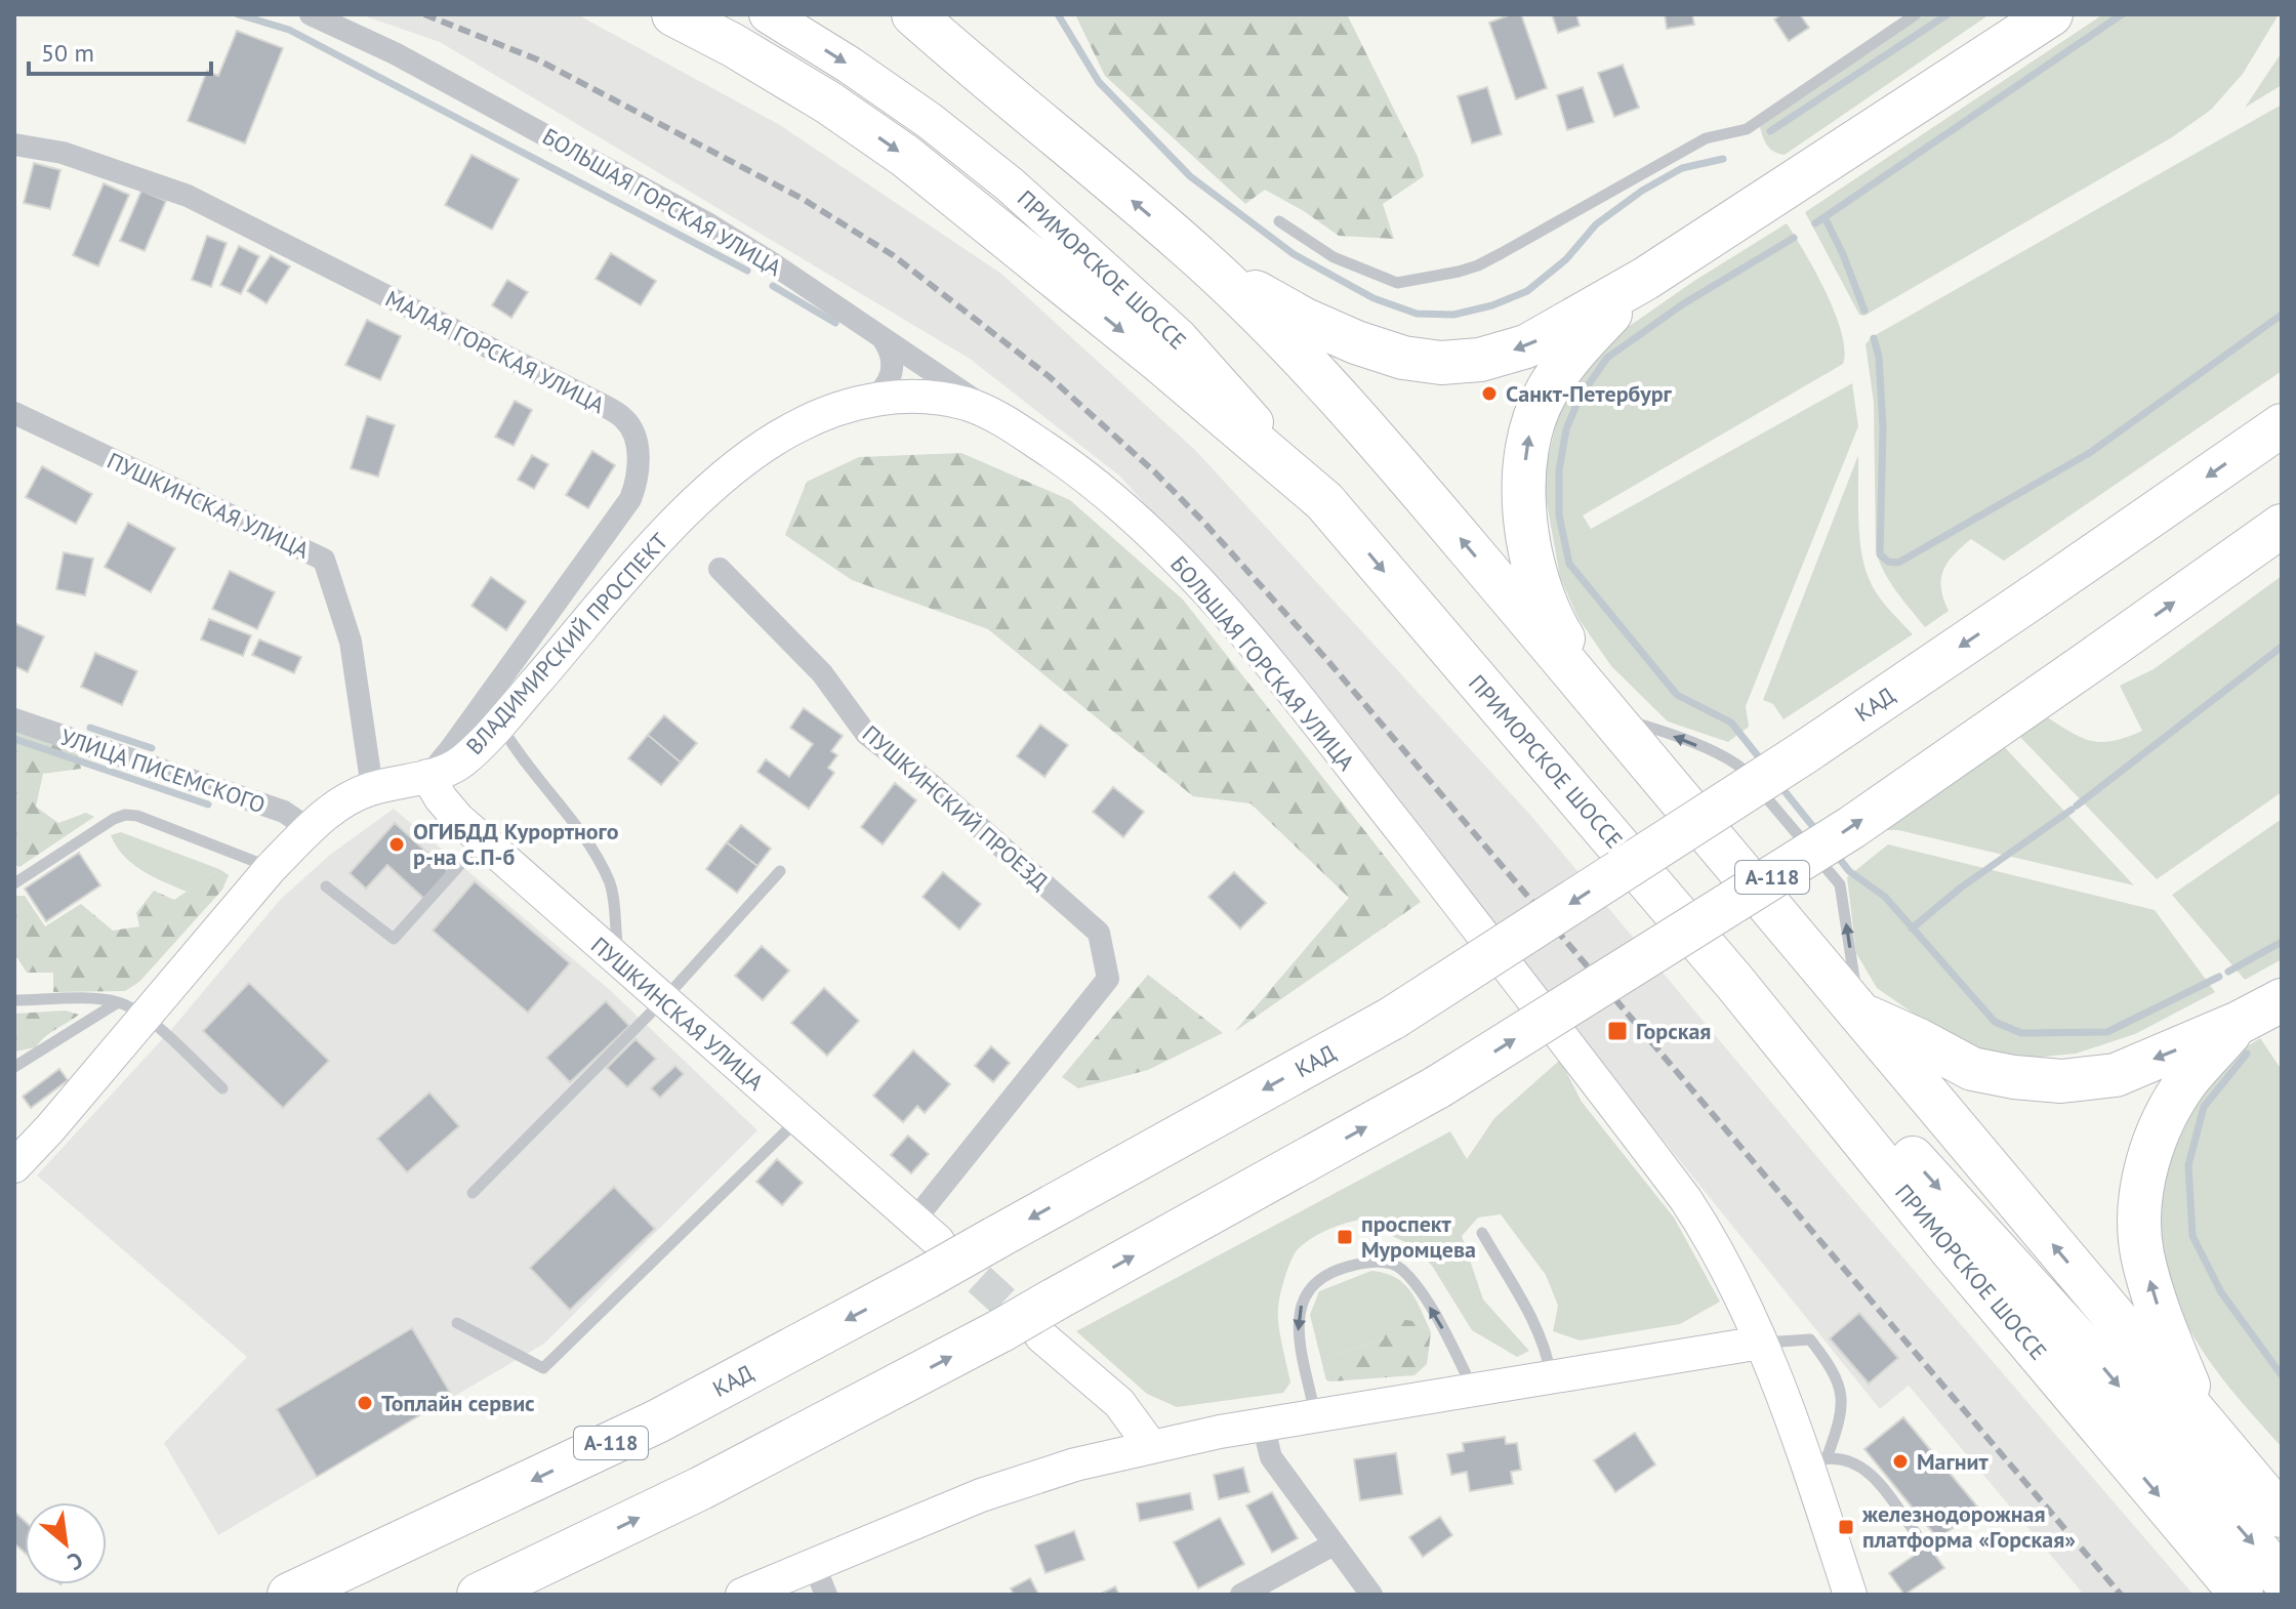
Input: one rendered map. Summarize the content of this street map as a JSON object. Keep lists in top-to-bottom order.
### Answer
{
  "streets": {
    "highway": ["ПРИМОРСКОЕ ШОССЕ", "КАД", "А-118"],
    "main road": ["БОЛЬШАЯ ГОРСКАЯ УЛИЦА", "ПУШКИНСКАЯ УЛИЦА", "ВЛАДИМИРСКИЙ ПРОСПЕКТ"],
    "street": ["МАЛАЯ ГОРСКАЯ УЛИЦА", "УЛИЦА ПИСЕМСКОГО", "ПУШКИНСКИЙ ПРОЕЗД"]
  },
  "crossings": [
    ["БОЛЬШАЯ ГОРСКАЯ УЛИЦА", "ВЛАДИМИРСКИЙ ПРОСПЕКТ"],
    ["МАЛАЯ ГОРСКАЯ УЛИЦА", "ПУШКИНСКАЯ УЛИЦА"],
    ["МАЛАЯ ГОРСКАЯ УЛИЦА", "ВЛАДИМИРСКИЙ ПРОСПЕКТ"],
    ["ПУШКИНСКАЯ УЛИЦА", "ВЛАДИМИРСКИЙ ПРОСПЕКТ"],
    ["ПУШКИНСКАЯ УЛИЦА", "КАД"],
    ["ПУШКИНСКАЯ УЛИЦА", "ПУШКИНСКИЙ ПРОЕЗД"],
    ["ВЛАДИМИРСКИЙ ПРОСПЕКТ", "УЛИЦА ПИСЕМСКОГО"],
    ["КАД", "ПУШКИНСКИЙ ПРОЕЗД"]
  ],
  "one_way": ["ПРИМОРСКОЕ ШОССЕ"],
  "places": {
    "other": [
      "Санкт-Петербург",
      "ОГИБДД Курортного р-на С.П-б",
      "Топлайн сервис",
      "Магнит"
    ],
    "transit": ["Горская", "проспект Муромцева", "железнодорожная платформа «Горская»"]
  },
  "scale_bar": "50 m",
  "north": "bottom right"
}
